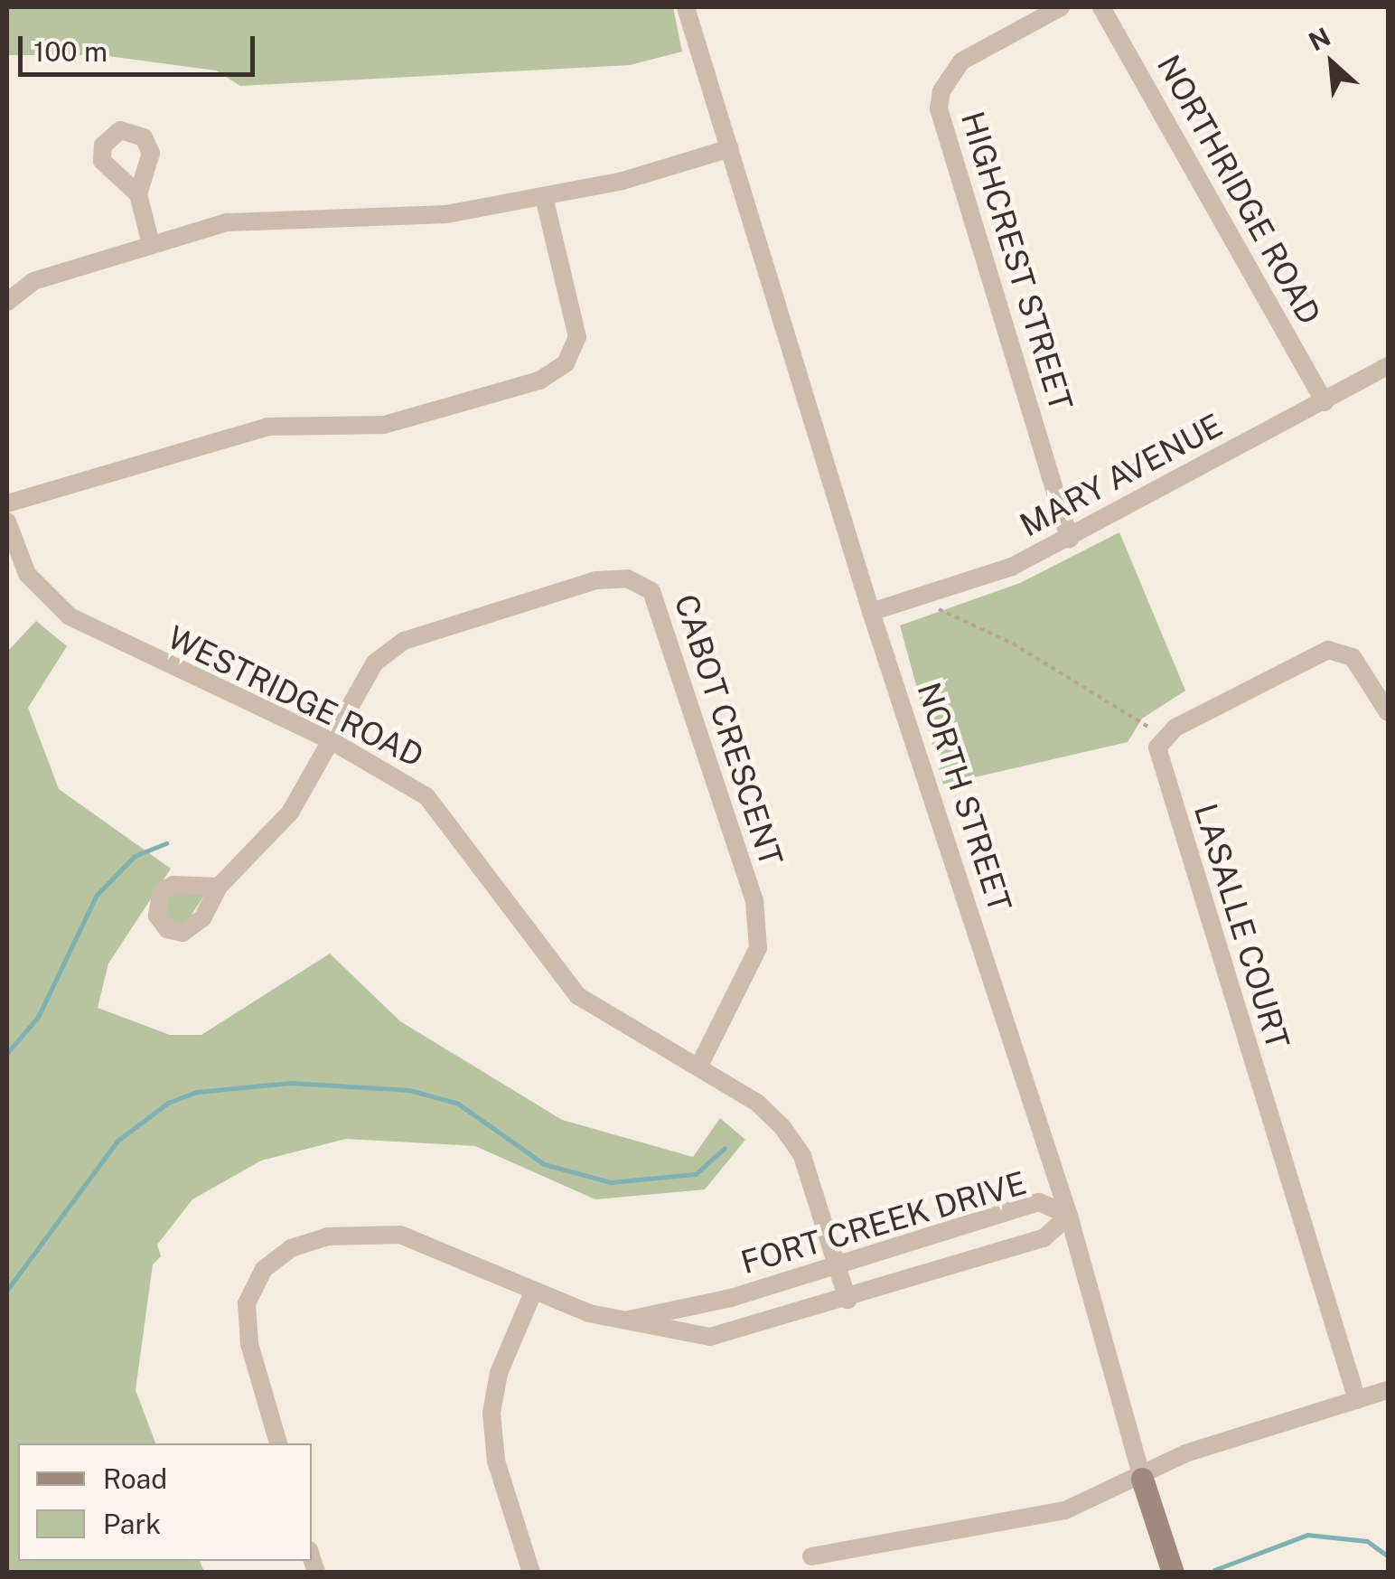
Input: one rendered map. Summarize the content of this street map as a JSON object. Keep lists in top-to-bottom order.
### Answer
{
  "streets": {
    "street": [
      "NORTHRIDGE ROAD",
      "HIGHCREST STREET",
      "MARY AVENUE",
      "WESTRIDGE ROAD",
      "CABOT CRESCENT",
      "NORTH STREET",
      "LASALLE COURT",
      "FORT CREEK DRIVE"
    ]
  },
  "crossings": [
    ["NORTHRIDGE ROAD", "MARY AVENUE"],
    ["HIGHCREST STREET", "MARY AVENUE"],
    ["MARY AVENUE", "NORTH STREET"],
    ["WESTRIDGE ROAD", "CABOT CRESCENT"],
    ["WESTRIDGE ROAD", "FORT CREEK DRIVE"],
    ["NORTH STREET", "FORT CREEK DRIVE"]
  ],
  "legend": ["Road", "Park"],
  "scale_bar": "100 m",
  "north": "top left"
}
